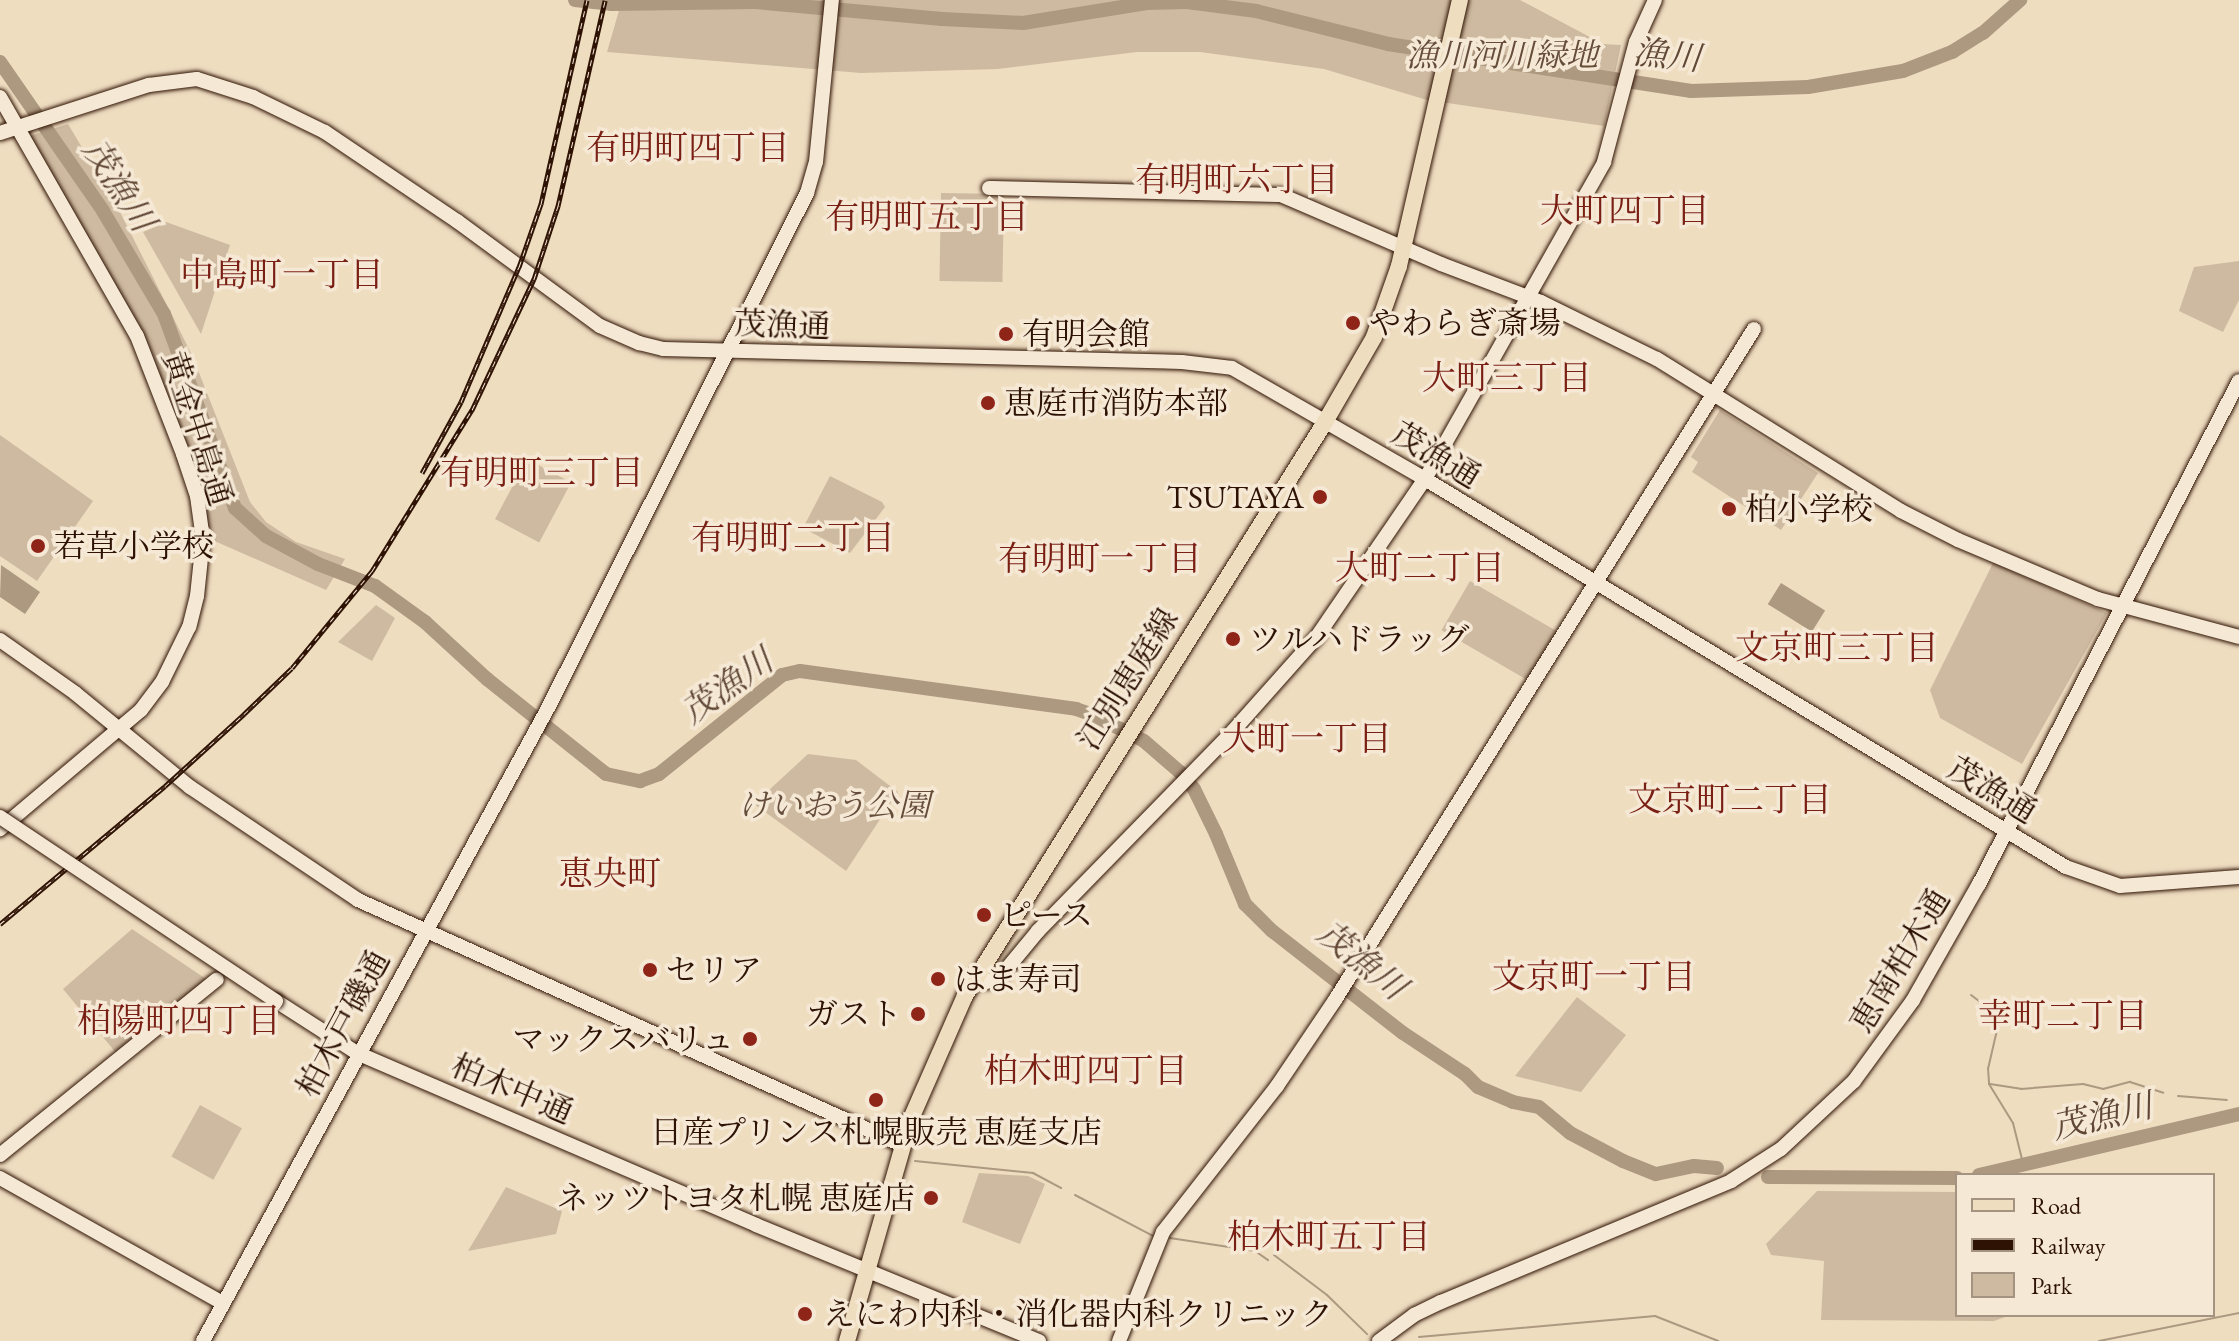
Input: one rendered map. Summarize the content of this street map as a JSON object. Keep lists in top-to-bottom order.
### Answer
{
  "streets": {
    "main road": ["江別恵庭線"],
    "street": [
      "茂漁通",
      "黄金中島通",
      "恵南柏木通",
      "柏木戸磯通",
      "柏木中通"
    ]
  },
  "crossings": [
    ["茂漁通", "黄金中島通"],
    ["茂漁通", "江別恵庭線"],
    ["茂漁通", "恵南柏木通"],
    ["茂漁通", "柏木戸磯通"],
    ["江別恵庭線", "柏木中通"],
    ["柏木戸磯通", "柏木中通"]
  ],
  "districts": [
    "有明町四丁目",
    "有明町六丁目",
    "大町四丁目",
    "有明町五丁目",
    "中島町一丁目",
    "大町三丁目",
    "有明町三丁目",
    "有明町二丁目",
    "有明町一丁目",
    "大町二丁目",
    "文京町三丁目",
    "大町一丁目",
    "文京町二丁目",
    "恵央町",
    "文京町一丁目",
    "幸町二丁目",
    "柏陽町四丁目",
    "柏木町四丁目",
    "柏木町五丁目"
  ],
  "water": ["漁川", "茂漁川"],
  "parks": ["漁川河川緑地", "けいおう公園"],
  "places": [
    "やわらぎ斎場",
    "有明会館",
    "恵庭市消防本部",
    "TSUTAYA",
    "柏小学校",
    "若草小学校",
    "ツルハドラッグ",
    "ピース",
    "セリア",
    "はま寿司",
    "ガスト",
    "マックスバリュ",
    "日産プリンス札幌販売 恵庭支店",
    "ネッツトヨタ札幌 恵庭店",
    "えにわ内科・消化器内科クリニック"
  ],
  "legend": ["Road", "Railway", "Park"]
}
